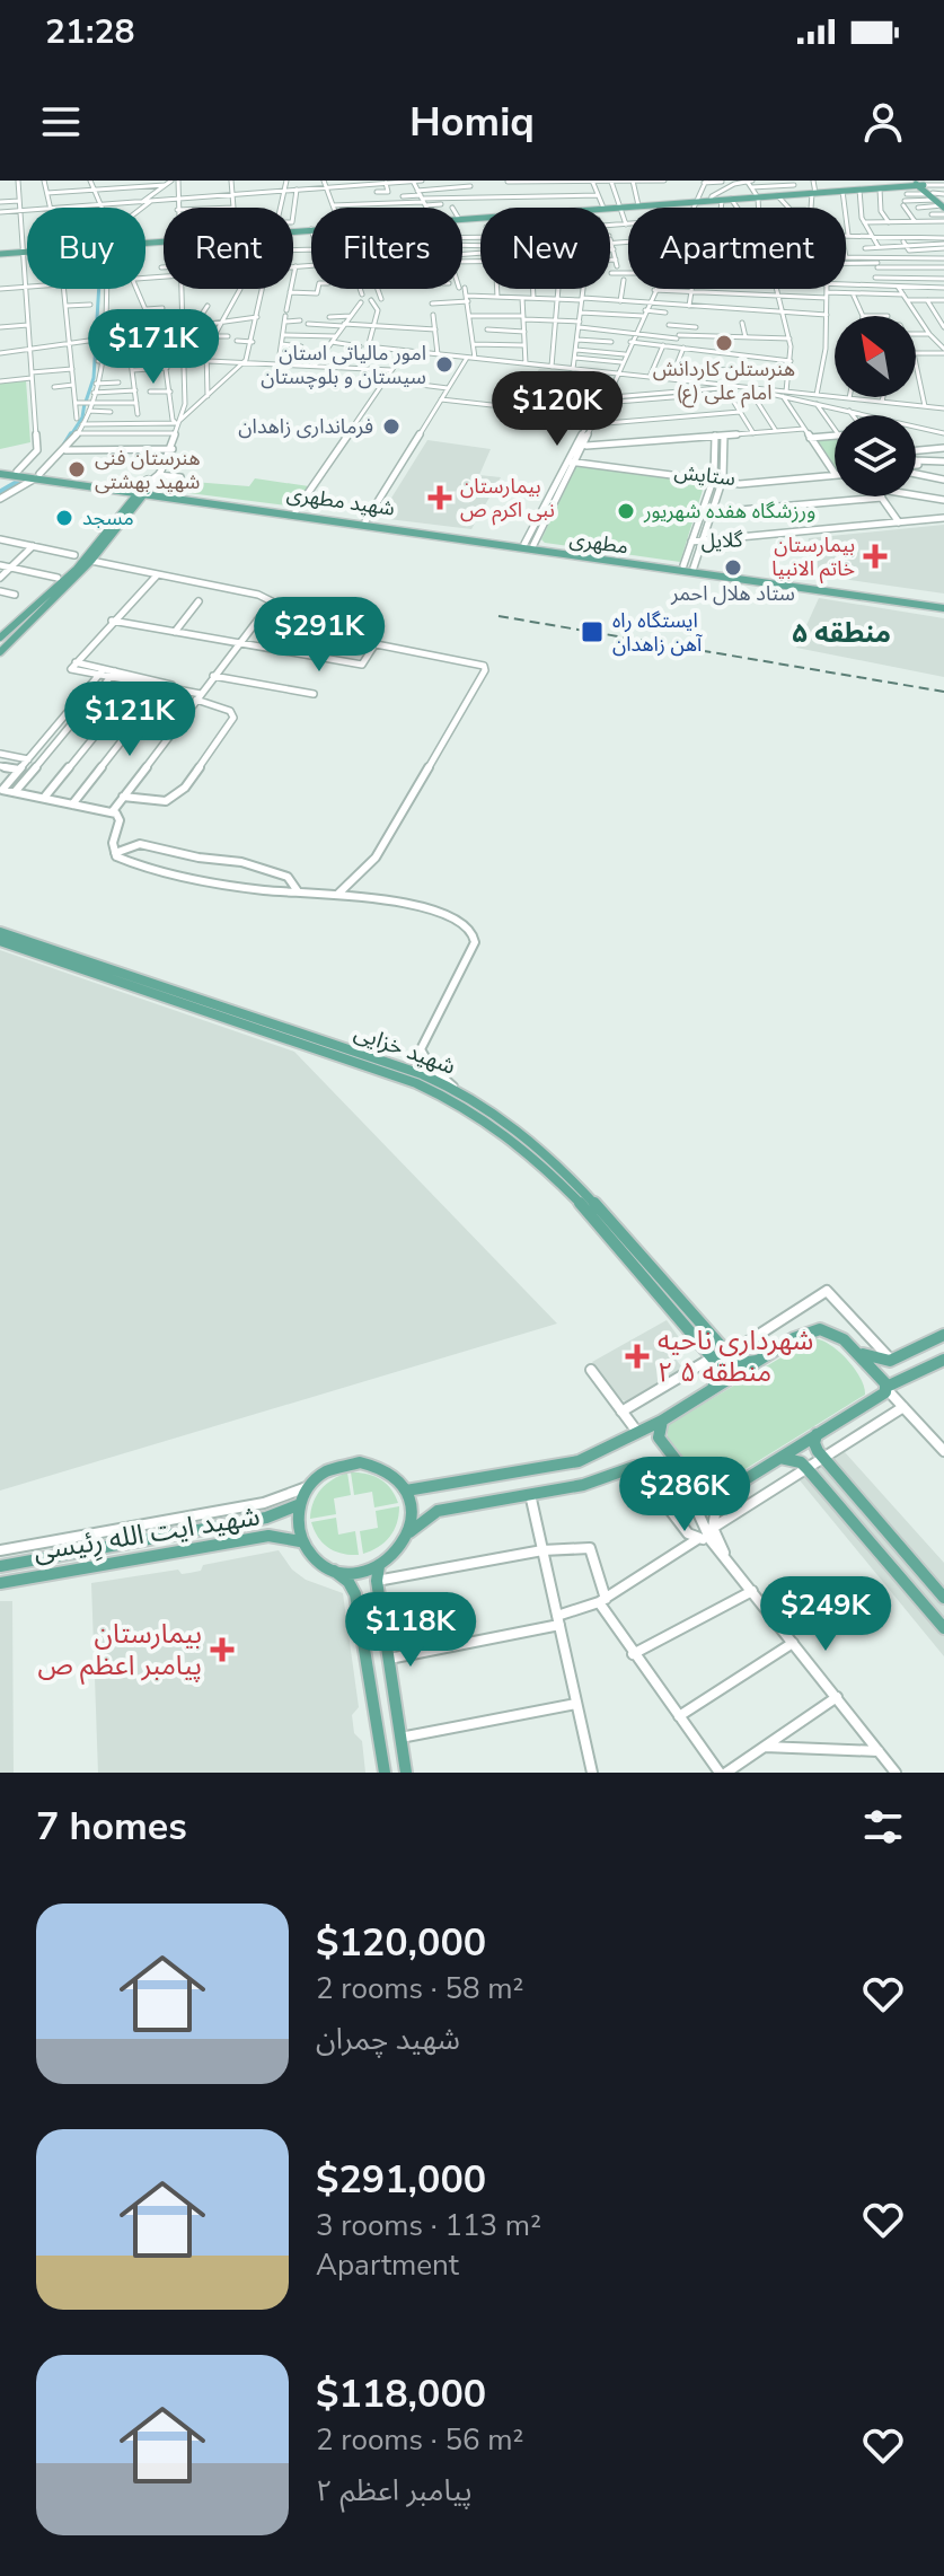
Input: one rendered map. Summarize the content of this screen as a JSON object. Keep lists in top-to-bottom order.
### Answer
{
  "streets": {
    "main road": [
      "شهید مطهری",
      "مطهری",
      "شهید خزایی",
      "شهید ایت الله رِئیسی"
    ],
    "street": ["ستایش", "گلایل"]
  },
  "crossings": [
    ["شهید مطهری", "مطهری"]
  ],
  "districts": ["منطقه ۵"],
  "places": {
    "other": [
      "هنرستلن کاردانش امام علی (ع)",
      "امور مالیاتی استان سیستان و بلوچستان",
      "فرمانداری زاهدان",
      "هنرستان فنی شهید بهشتی",
      "ورزشگاه هفده شهریور",
      "مسجد",
      "ستاد هلال احمر"
    ],
    "health": [
      "بیمارستان نبی اکرم ص",
      "بیمارستان خاتم الانبیا",
      "شهرداری ناحیه ۲ منطقه ۵",
      "بیمارستان پیامبر اعظم ص"
    ],
    "transit": ["ایستگاه راه آهن زاهدان"]
  },
  "north": "top left",
  "page": {
    "status": "21:28",
    "header": "Homiq",
    "chip": [
      "Buy",
      "Rent",
      "Filters",
      "New",
      "Apartment"
    ],
    "price": [
      "$171K",
      "$120K",
      "$291K",
      "$121K",
      "$286K",
      "$249K",
      "$118K"
    ],
    "heading": "7 homes",
    "list": [
      {
        "name": "$120,000",
        "note": "2 rooms · 58 m² · شهید چمران"
      },
      {
        "name": "$291,000",
        "note": "3 rooms · 113 m² · Apartment"
      },
      {
        "name": "$118,000",
        "note": "2 rooms · 56 m² · پیامبر اعظم ۲"
      }
    ]
  }
}
